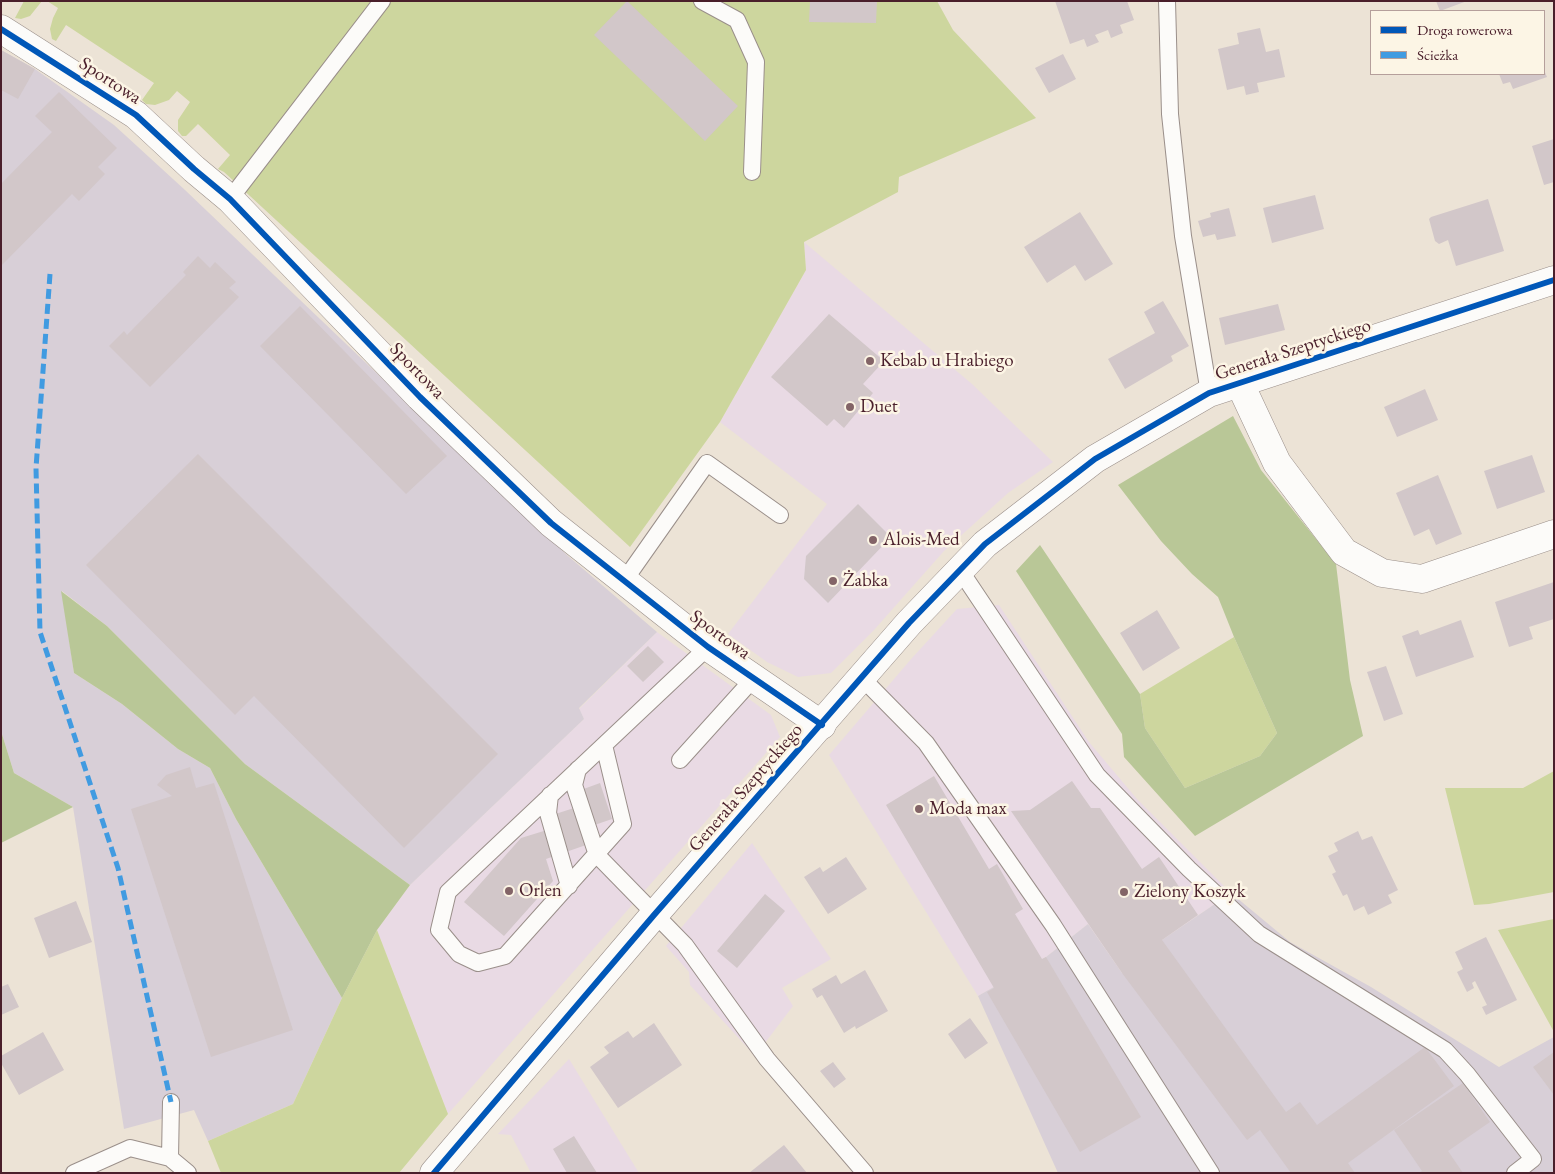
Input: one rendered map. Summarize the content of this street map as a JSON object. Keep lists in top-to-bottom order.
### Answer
{
  "streets": {
    "street": ["Sportowa", "Generała Szeptyckiego"]
  },
  "crossings": [
    ["Sportowa", "Generała Szeptyckiego"]
  ],
  "places": [
    "Kebab u Hrabiego",
    "Duet",
    "Alois-Med",
    "Żabka",
    "Moda max",
    "Orlen",
    "Zielony Koszyk"
  ],
  "legend": ["Droga rowerowa", "Ścieżka"]
}
